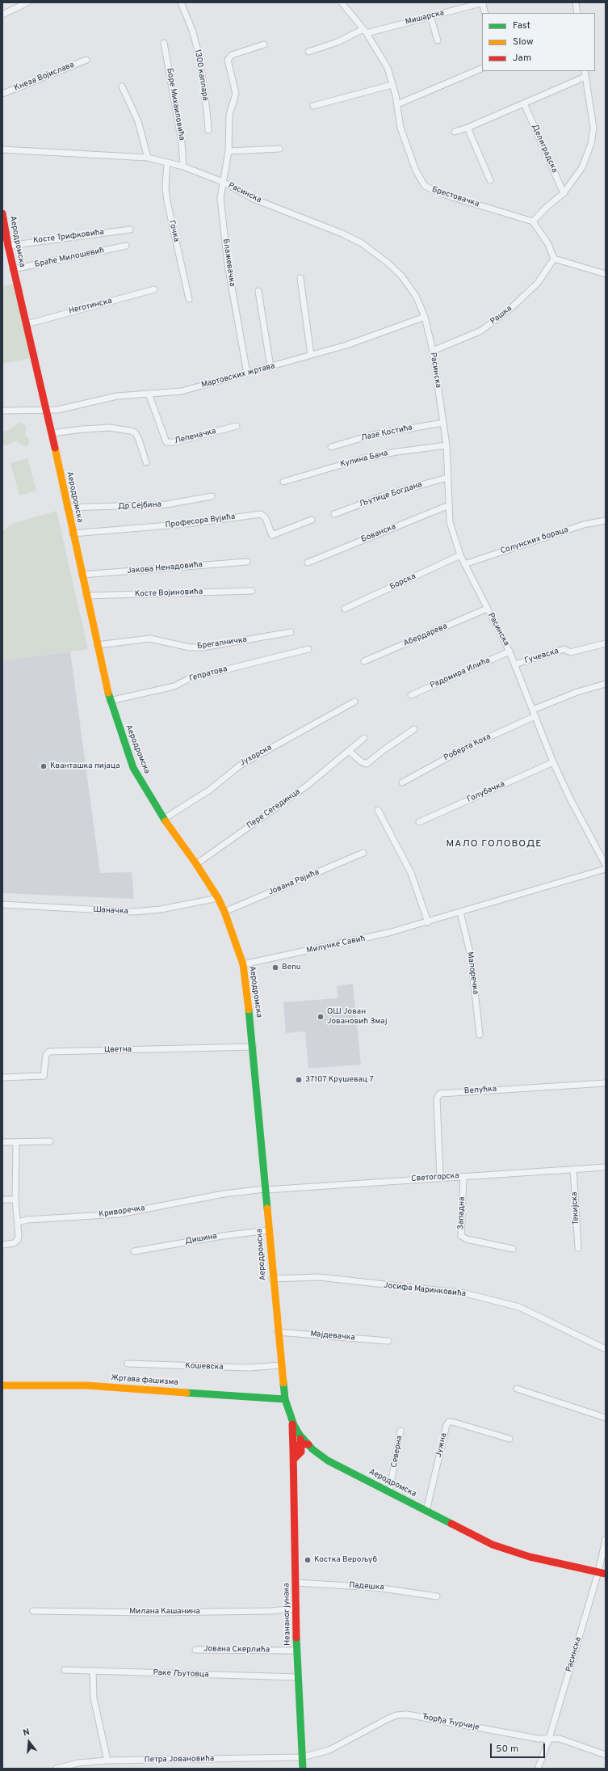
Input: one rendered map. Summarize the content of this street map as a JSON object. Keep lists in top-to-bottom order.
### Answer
{
  "streets": {
    "street": [
      "Мишарска",
      "1300 каплара",
      "Кнеза Војислава",
      "Боре Михаиловића",
      "Делиградска",
      "Расинска",
      "Брестовачка",
      "Гочка",
      "Косте Трифковића",
      "Аеродромска",
      "Браће Милошевић",
      "Блажевачка",
      "Неготинска",
      "Рашка",
      "Мартовских жртава",
      "Лазе Костића",
      "Лепеначка",
      "Кулина Бана",
      "Љутице Богдана",
      "Др Сејбина",
      "Професора Вујића",
      "Бованска",
      "Солунских бораца",
      "Јакова Ненадовића",
      "Борска",
      "Косте Војиновића",
      "Абердарева",
      "Брегалничка",
      "Гучевска",
      "Радомира Илића",
      "Гепратова",
      "Роберта Коха",
      "Јухорска",
      "Голубачка",
      "Пере Сегединца",
      "Јована Рајића",
      "Шаначка",
      "Милунке Савић",
      "Малоречка",
      "Цветна",
      "Велућка",
      "Светогорска",
      "Текијска",
      "Криворечка",
      "Западна",
      "Дишина",
      "Јосифа Маринковића",
      "Мајдевачка",
      "Кошевска",
      "Жртава фашизма",
      "Јужна",
      "Северна",
      "Падешка",
      "Милана Кашанина",
      "Незнаног јунака",
      "Јована Скерлића",
      "Раке Љутовца",
      "Ђорђа Ћурчије",
      "Петра Јовановића"
    ]
  },
  "crossings": [
    ["Мишарска", "Брестовачка"],
    ["Боре Михаиловића", "Расинска"],
    ["Расинска", "Гочка"],
    ["Расинска", "Аеродромска"],
    ["Расинска", "Блажевачка"],
    ["Расинска", "Рашка"],
    ["Расинска", "Мартовских жртава"],
    ["Расинска", "Лазе Костића"],
    ["Расинска", "Кулина Бана"],
    ["Расинска", "Љутице Богдана"],
    ["Расинска", "Бованска"],
    ["Расинска", "Солунских бораца"],
    ["Расинска", "Борска"],
    ["Расинска", "Абердарева"],
    ["Расинска", "Гучевска"],
    ["Расинска", "Радомира Илића"],
    ["Расинска", "Роберта Коха"],
    ["Расинска", "Голубачка"],
    ["Расинска", "Ђорђа Ћурчије"],
    ["Косте Трифковића", "Аеродромска"],
    ["Аеродромска", "Браће Милошевић"],
    ["Аеродромска", "Неготинска"],
    ["Аеродромска", "Мартовских жртава"],
    ["Аеродромска", "Др Сејбина"],
    ["Аеродромска", "Професора Вујића"],
    ["Аеродромска", "Јакова Ненадовића"],
    ["Аеродромска", "Косте Војиновића"],
    ["Аеродромска", "Брегалничка"],
    ["Аеродромска", "Гепратова"],
    ["Аеродромска", "Јухорска"],
    ["Аеродромска", "Пере Сегединца"],
    ["Аеродромска", "Јована Рајића"],
    ["Аеродромска", "Шаначка"],
    ["Аеродромска", "Милунке Савић"],
    ["Аеродромска", "Цветна"],
    ["Аеродромска", "Светогорска"],
    ["Аеродромска", "Криворечка"],
    ["Аеродромска", "Дишина"],
    ["Аеродромска", "Јосифа Маринковића"],
    ["Аеродромска", "Мајдевачка"],
    ["Аеродромска", "Кошевска"],
    ["Аеродромска", "Жртава фашизма"],
    ["Аеродромска", "Јужна"],
    ["Аеродромска", "Северна"],
    ["Аеродромска", "Незнаног јунака"],
    ["Блажевачка", "Мартовских жртава"],
    ["Мартовских жртава", "Лепеначка"],
    ["Милунке Савић", "Малоречка"],
    ["Велућка", "Светогорска"],
    ["Светогорска", "Текијска"],
    ["Светогорска", "Криворечка"],
    ["Светогорска", "Западна"],
    ["Падешка", "Незнаног јунака"],
    ["Милана Кашанина", "Незнаног јунака"],
    ["Незнаног јунака", "Јована Скерлића"],
    ["Незнаног јунака", "Раке Љутовца"],
    ["Незнаног јунака", "Ђорђа Ћурчије"],
    ["Незнаног јунака", "Петра Јовановића"],
    ["Ђорђа Ћурчије", "Петра Јовановића"]
  ],
  "districts": ["МАЛО ГОЛОВОДЕ"],
  "places": [
    "Кванташка пијаца",
    "Benu",
    "ОШ Јован Јовановић Змај",
    "37107 Крушевац 7",
    "Костка Верољуб"
  ],
  "legend": ["Fast", "Slow", "Jam"],
  "scale_bar": "50 m",
  "north": "top"
}
